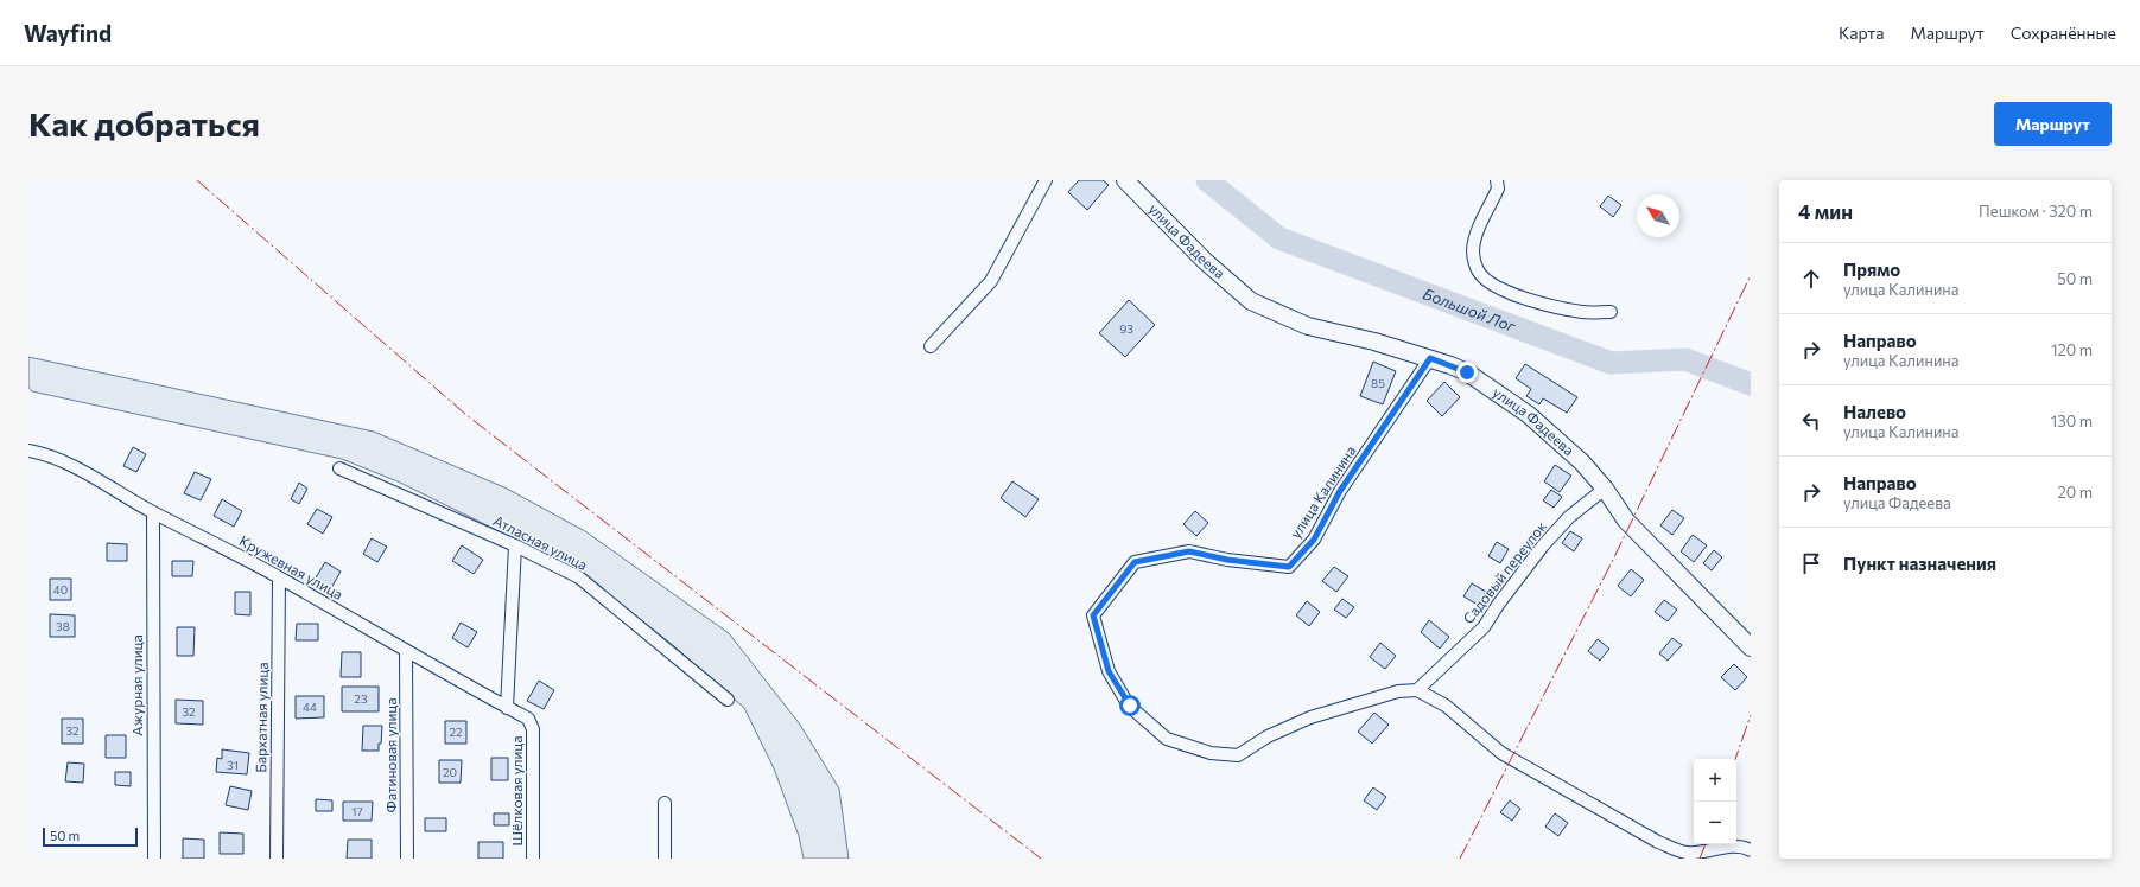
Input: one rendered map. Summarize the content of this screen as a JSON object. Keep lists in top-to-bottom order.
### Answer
{
  "streets": {
    "street": [
      "улица Фадеева",
      "улица Калинина",
      "Атласная улица",
      "Кружевная улица",
      "Садовый переулок",
      "Ажурная улица",
      "Бархатная улица",
      "Фатиновая улица",
      "Шёлковая улица"
    ]
  },
  "crossings": [
    ["улица Фадеева", "улица Калинина"],
    ["улица Фадеева", "Садовый переулок"],
    ["улица Калинина", "Садовый переулок"],
    ["Кружевная улица", "Ажурная улица"],
    ["Кружевная улица", "Бархатная улица"],
    ["Кружевная улица", "Фатиновая улица"],
    ["Кружевная улица", "Шёлковая улица"]
  ],
  "water": ["Большой Лог"],
  "house_numbers": [
    "93",
    "85",
    "40",
    "38",
    "23",
    "44",
    "32",
    "32",
    "22",
    "31",
    "20",
    "17"
  ],
  "scale_bar": "50 m",
  "north": "top left",
  "page": {
    "header": "Wayfind",
    "nav": ["Карта", "Маршрут", "Сохранённые"],
    "buttons": "Маршрут",
    "title": "Как добраться",
    "heading": ["4 мин", "Пешком · 320 m"],
    "list": [
      ["Прямо", "улица Калинина", "50 m"],
      ["Направо", "улица Калинина", "120 m"],
      ["Налево", "улица Калинина", "130 m"],
      ["Направо", "улица Фадеева", "20 m"],
      "Пункт назначения"
    ],
    "map_buttons": ["+", "−"],
    "scale": "50 m"
  }
}
